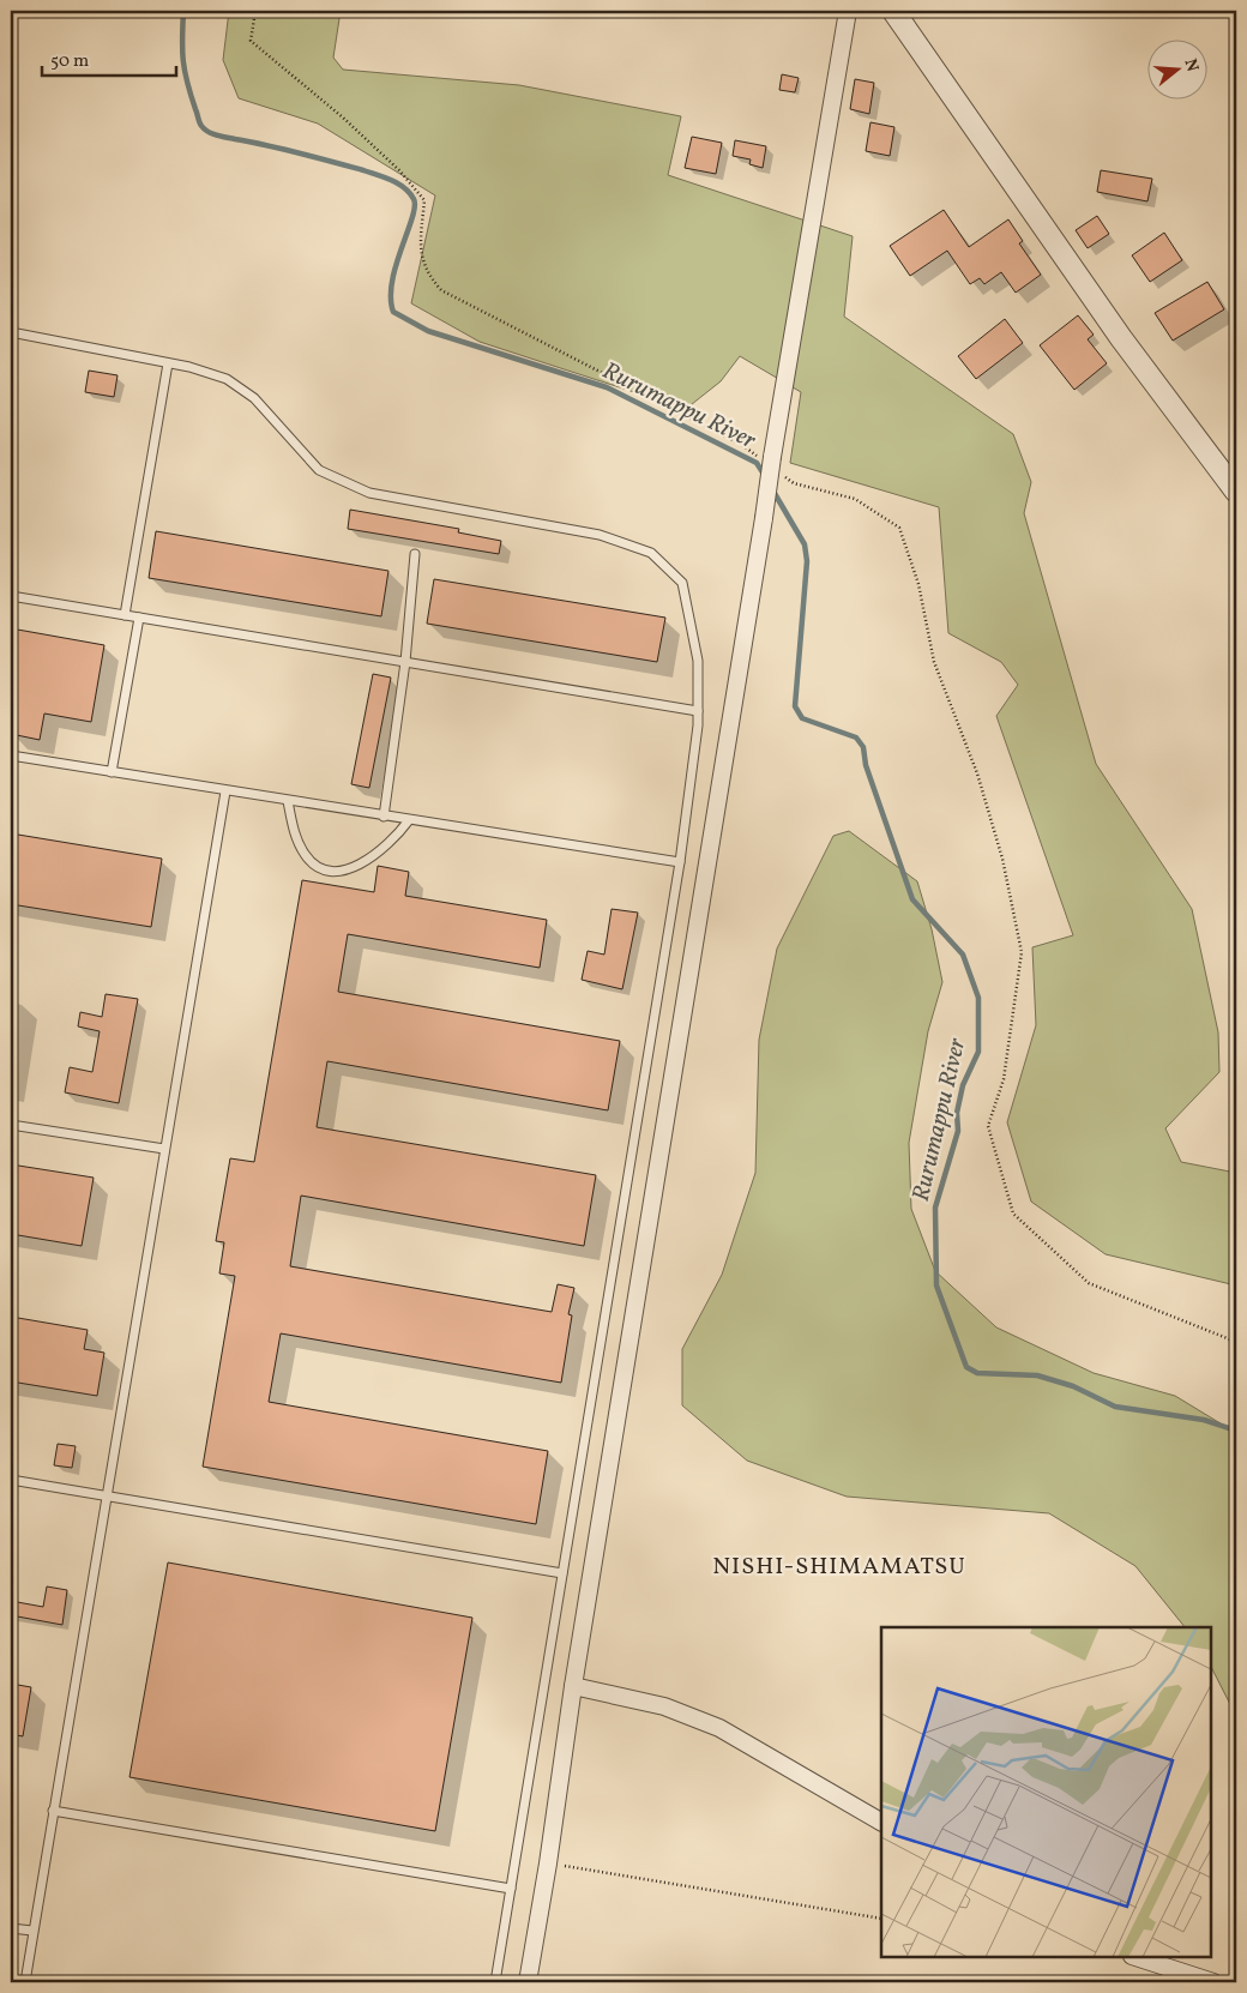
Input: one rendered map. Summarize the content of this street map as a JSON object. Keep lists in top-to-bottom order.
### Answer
{
  "districts": ["NISHI-SHIMAMATSU"],
  "water": ["Rurumappu River"],
  "scale_bar": "50 m",
  "north": "right"
}
